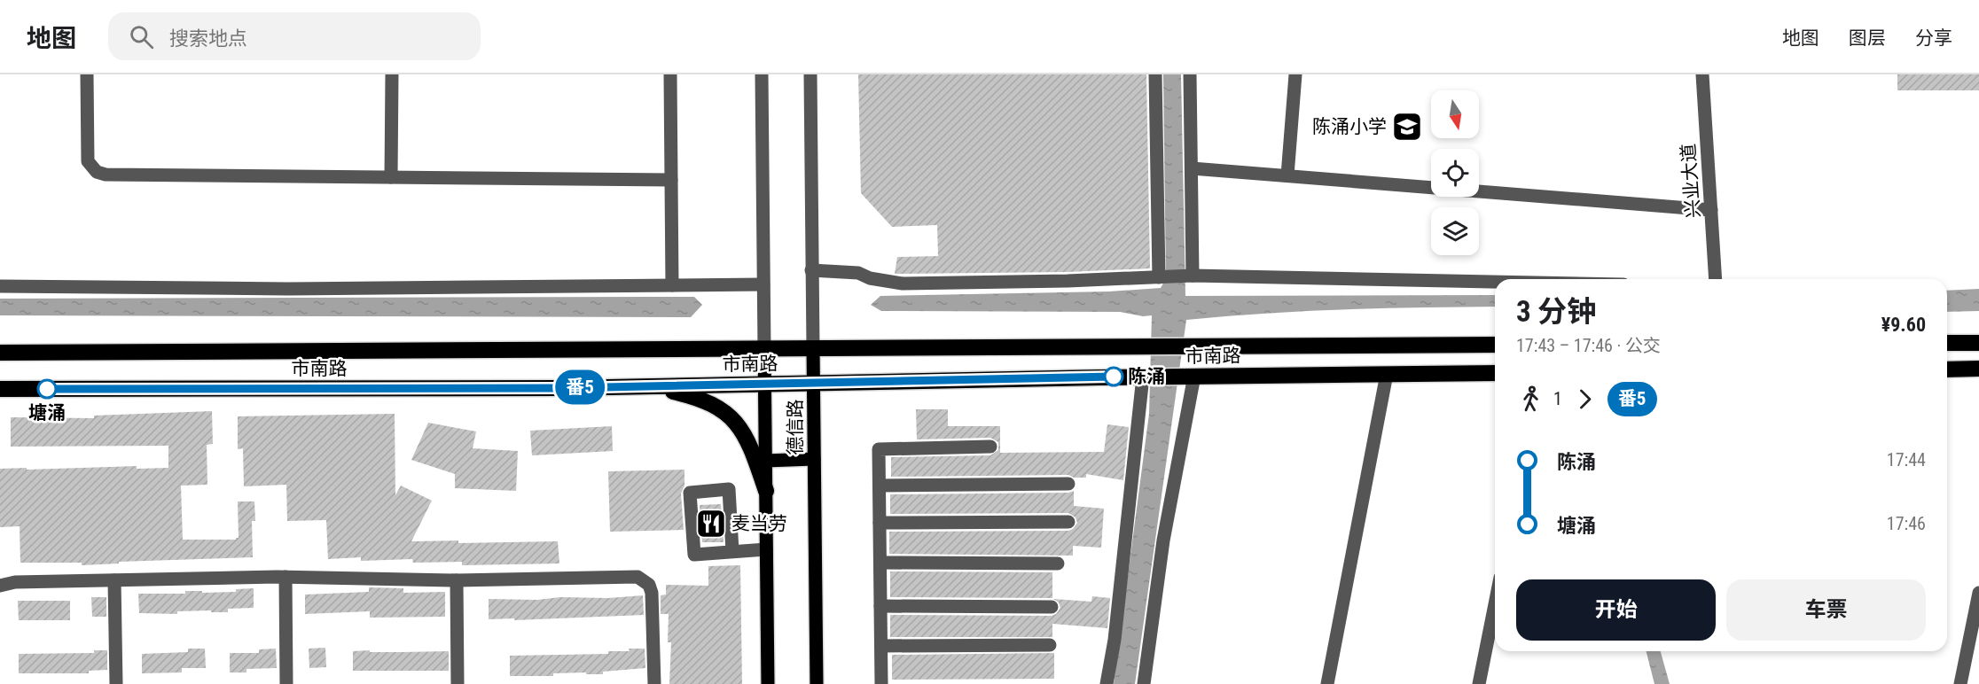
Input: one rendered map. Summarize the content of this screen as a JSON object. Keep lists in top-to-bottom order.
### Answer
{
  "streets": {
    "highway": ["市南路"],
    "main road": ["德信路"],
    "street": ["兴业大道"]
  },
  "crossings": [
    ["市南路", "德信路"]
  ],
  "places": {
    "school or university": ["陈涌小学"],
    "other": ["陈涌", "塘涌"],
    "restaurant": ["麦当劳"]
  },
  "lines": ["bus line 番5"],
  "north": "bottom",
  "page": {
    "header": "地图",
    "search": "搜索地点",
    "nav": ["地图", "图层", "分享"],
    "on_map": "番5",
    "heading": ["3 分钟", "17:43 – 17:46 · 公交", "¥9.60"],
    "legs": ["1", "番5"],
    "list": [
      {
        "name": "陈涌",
        "value": "17:44"
      },
      {
        "name": "塘涌",
        "value": "17:46"
      }
    ],
    "buttons": ["开始", "车票"]
  }
}
